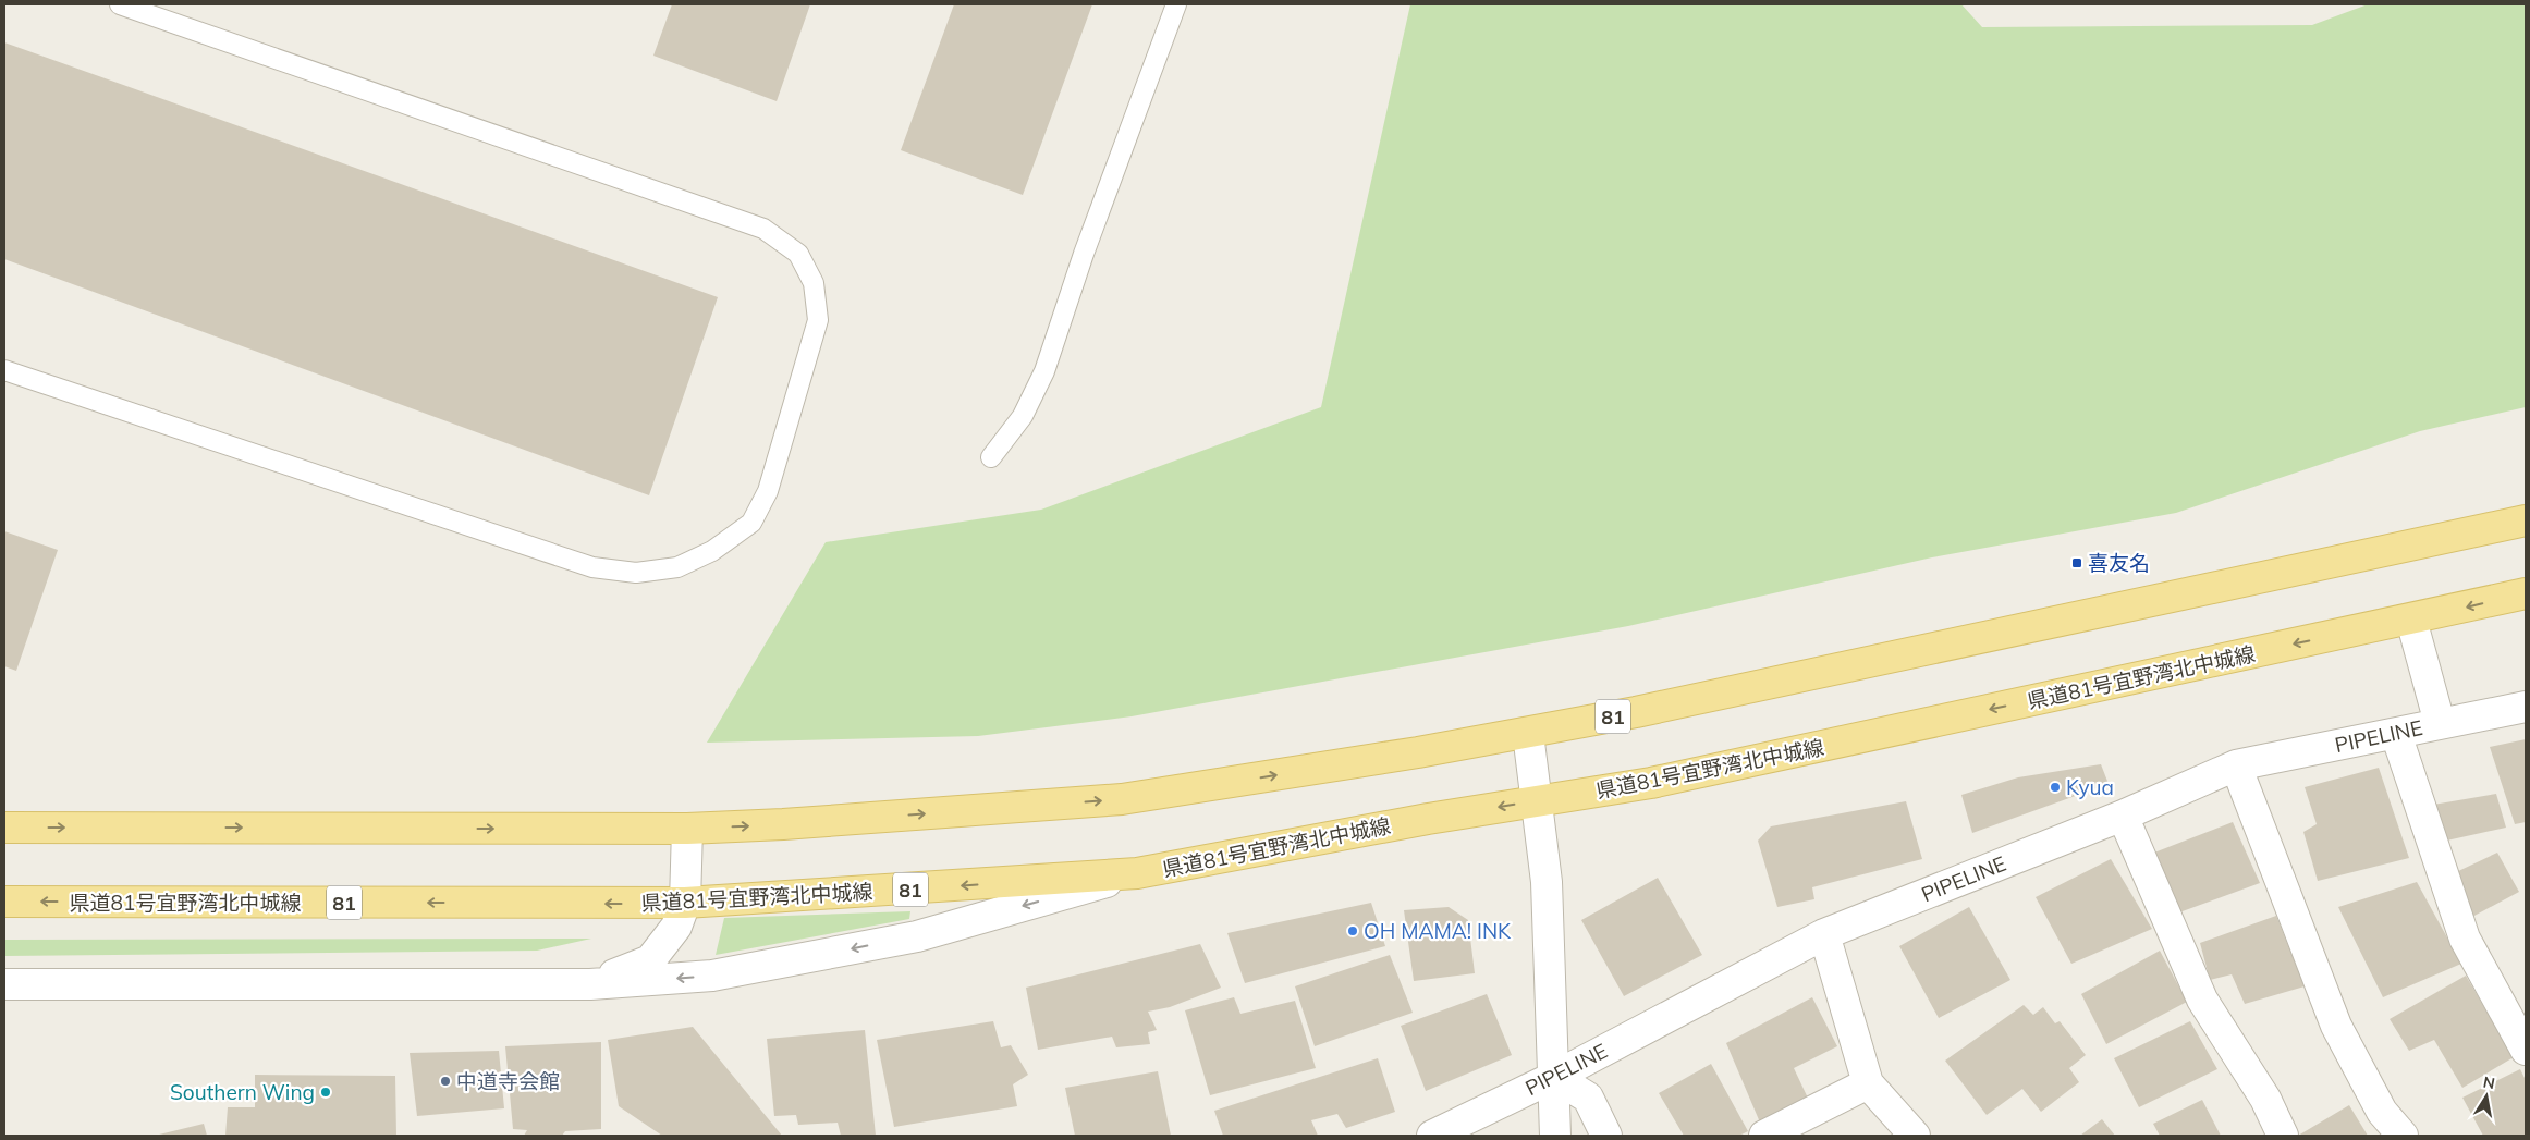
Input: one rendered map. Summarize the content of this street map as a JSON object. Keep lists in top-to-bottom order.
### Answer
{
  "streets": {
    "main road": ["県道81号宜野湾北中城線", "81"],
    "street": ["PIPELINE"]
  },
  "places": {
    "transit": ["喜友名"],
    "other": [
      "Kyua",
      "OH MAMA! INK",
      "中道寺会館",
      "Southern Wing"
    ]
  },
  "north": "top"
}
